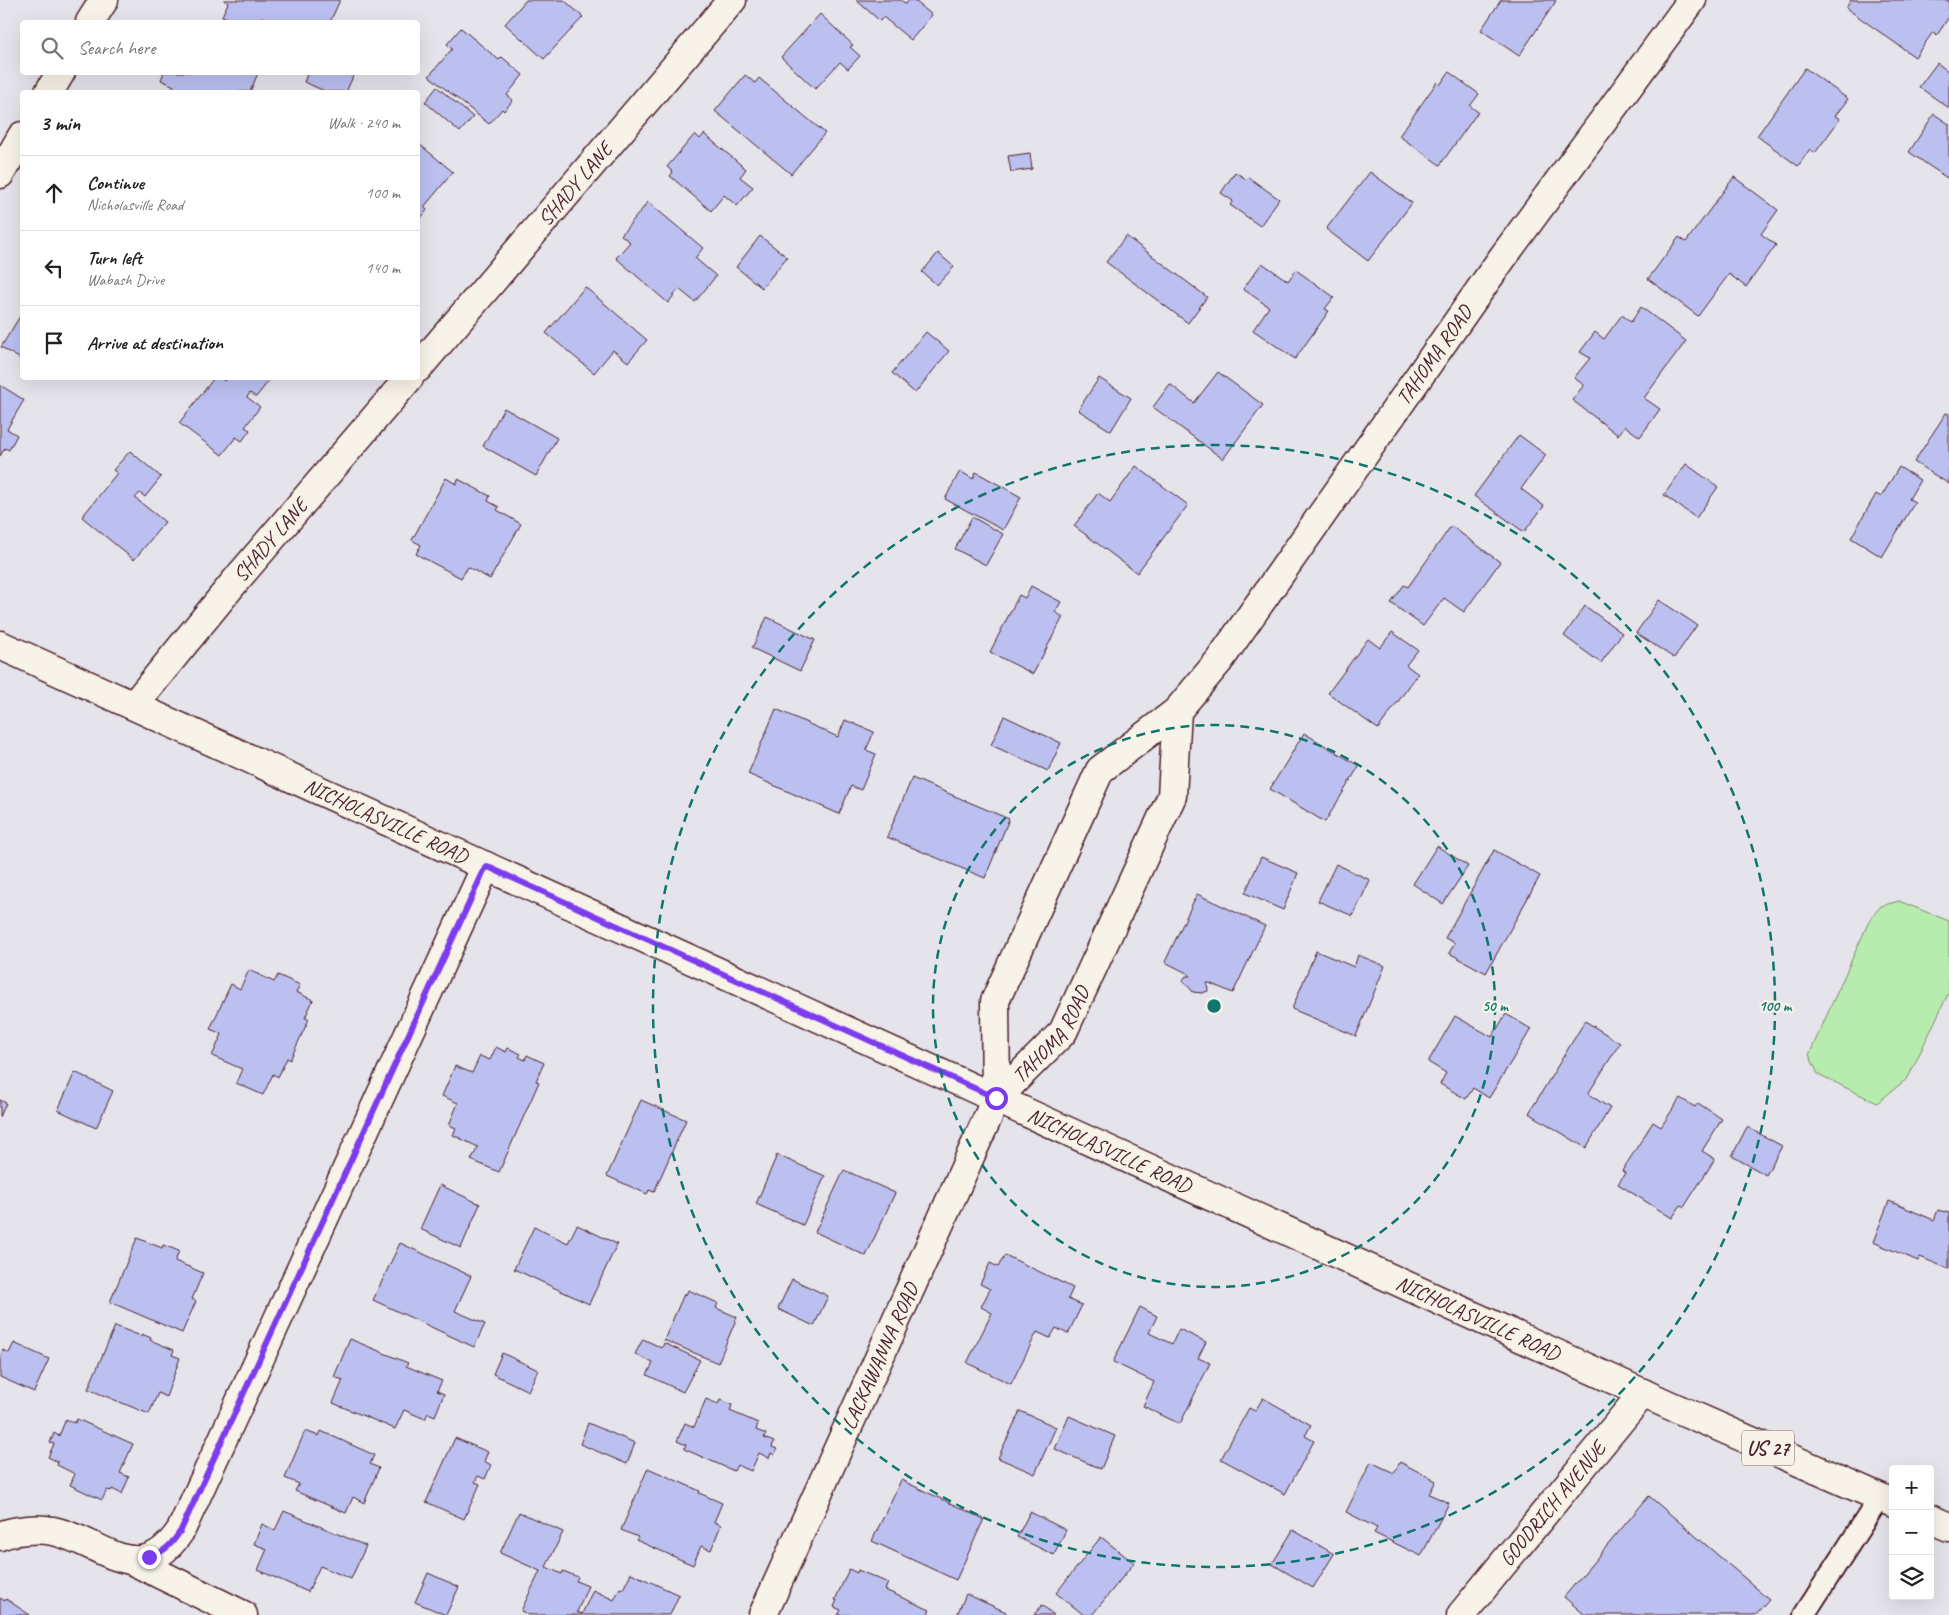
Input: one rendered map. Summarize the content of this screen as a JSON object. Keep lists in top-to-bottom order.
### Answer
{
  "streets": {
    "street": [
      "SHADY LANE",
      "TAHOMA ROAD",
      "NICHOLASVILLE ROAD",
      "LACKAWANNA ROAD",
      "US 27",
      "GOODRICH AVENUE"
    ]
  },
  "crossings": [
    ["SHADY LANE", "NICHOLASVILLE ROAD"],
    ["TAHOMA ROAD", "NICHOLASVILLE ROAD"],
    ["TAHOMA ROAD", "LACKAWANNA ROAD"],
    ["NICHOLASVILLE ROAD", "LACKAWANNA ROAD"],
    ["NICHOLASVILLE ROAD", "GOODRICH AVENUE"]
  ],
  "page": {
    "search": "Search here",
    "heading": ["3 min", "Walk · 240 m"],
    "list": [
      ["Continue", "Nicholasville Road", "100 m"],
      ["Turn left", "Wabash Drive", "140 m"],
      "Arrive at destination"
    ],
    "map_buttons": ["+", "−"]
  },
  "rings": ["50 m", "100 m"]
}
